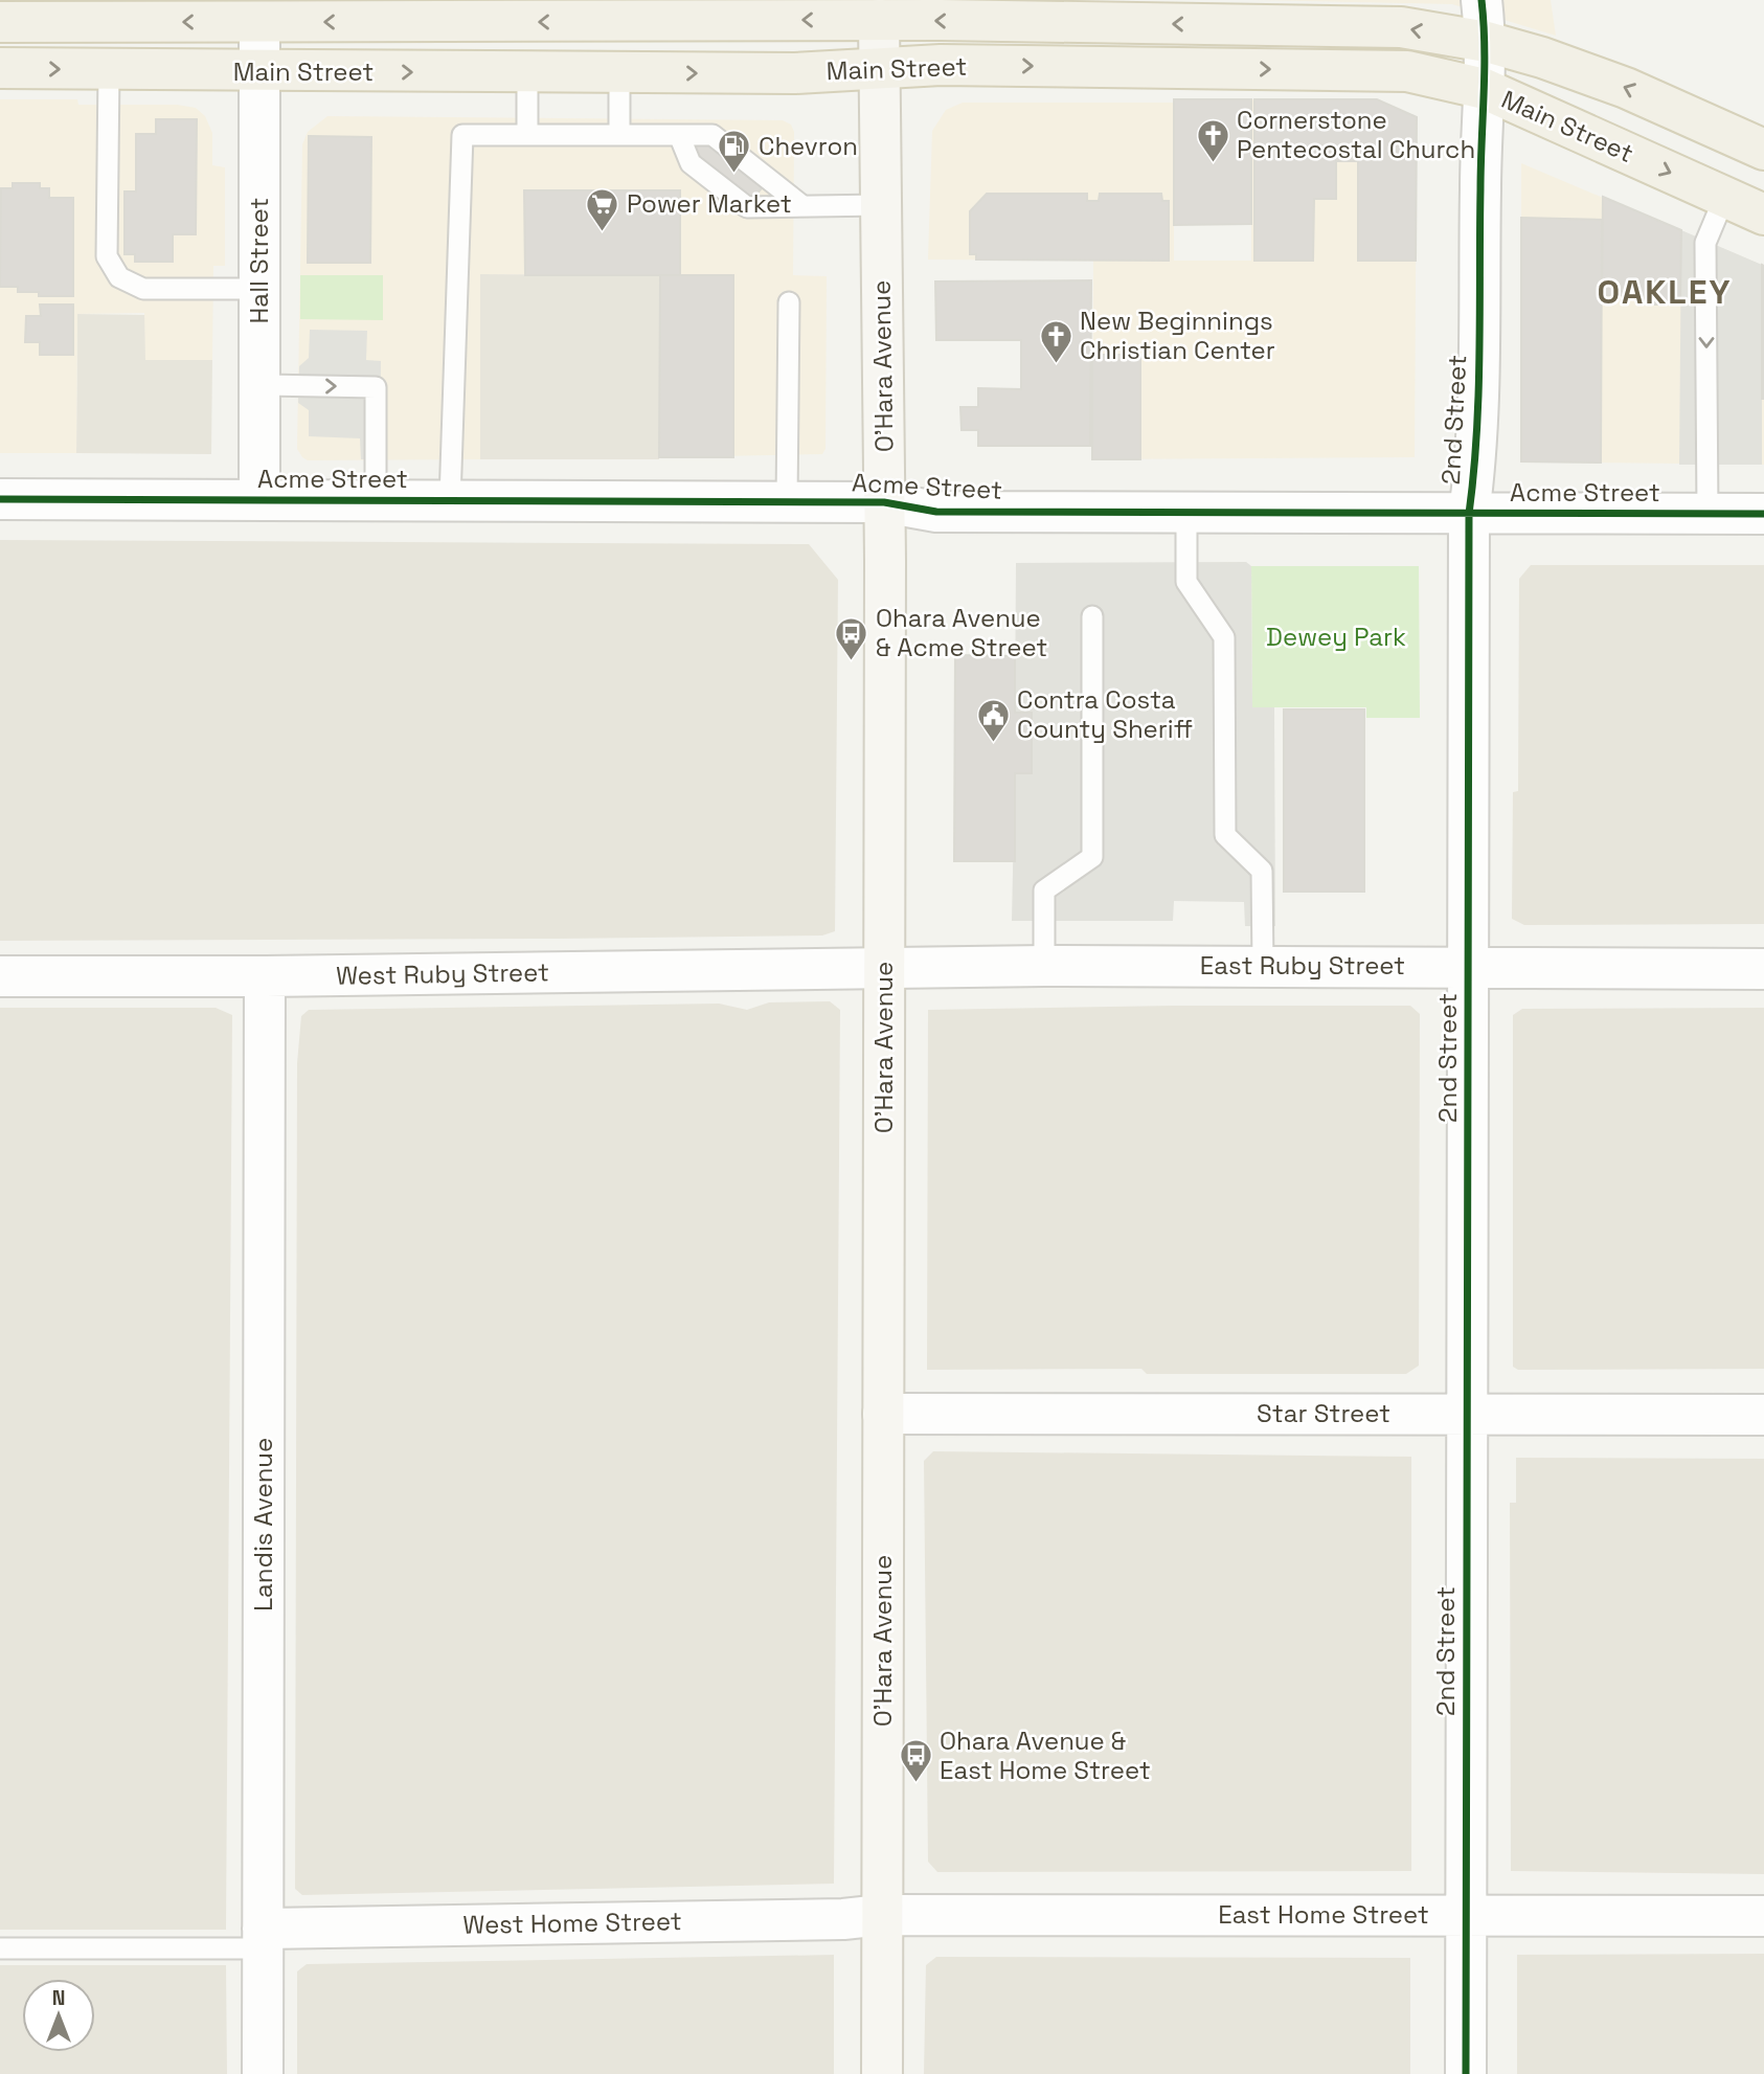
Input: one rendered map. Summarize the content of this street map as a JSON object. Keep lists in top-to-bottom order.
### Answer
{
  "streets": {
    "main road": ["Main Street", "O'Hara Avenue"],
    "street": [
      "Hall Street",
      "2nd Street",
      "Acme Street",
      "East Ruby Street",
      "West Ruby Street",
      "Star Street",
      "Landis Avenue",
      "East Home Street",
      "West Home Street"
    ]
  },
  "crossings": [
    ["Main Street", "Hall Street"],
    ["Main Street", "O'Hara Avenue"],
    ["Main Street", "2nd Street"],
    ["Hall Street", "Acme Street"],
    ["O'Hara Avenue", "Acme Street"],
    ["O'Hara Avenue", "East Ruby Street"],
    ["O'Hara Avenue", "West Ruby Street"],
    ["O'Hara Avenue", "Star Street"],
    ["O'Hara Avenue", "East Home Street"],
    ["O'Hara Avenue", "West Home Street"],
    ["2nd Street", "Acme Street"],
    ["2nd Street", "East Ruby Street"],
    ["2nd Street", "Star Street"],
    ["2nd Street", "East Home Street"],
    ["East Ruby Street", "West Ruby Street"],
    ["West Ruby Street", "Landis Avenue"],
    ["Landis Avenue", "West Home Street"],
    ["East Home Street", "West Home Street"]
  ],
  "districts": ["OAKLEY"],
  "parks": ["Dewey Park"],
  "places": {
    "church": ["Cornerstone Pentecostal Church", "New Beginnings Christian Center"],
    "fuel station": ["Chevron"],
    "supermarket": ["Power Market"],
    "bus stop": ["Ohara Avenue & Acme Street", "Ohara Avenue & East Home Street"],
    "public building": ["Contra Costa County Sheriff"]
  },
  "north": "top"
}
